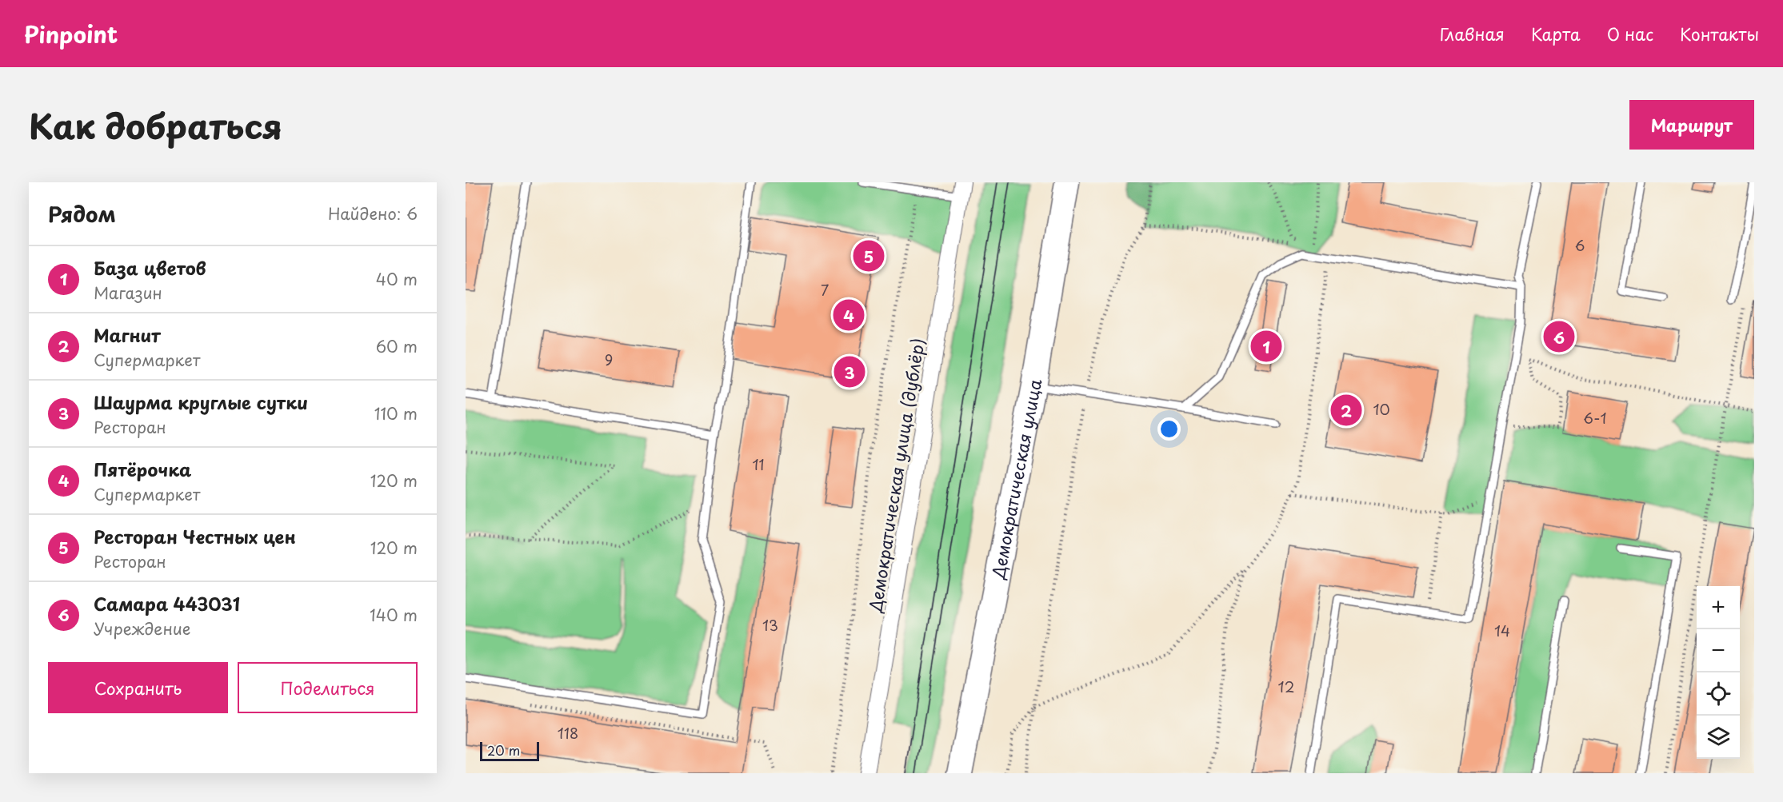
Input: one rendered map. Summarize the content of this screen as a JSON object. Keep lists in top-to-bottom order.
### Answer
{
  "streets": {
    "main road": ["Демократическая улица"],
    "street": ["Демократическая улица (дублёр)"]
  },
  "house_numbers": [
    "6",
    "7",
    "9",
    "10",
    "6-1",
    "11",
    "13",
    "14",
    "12",
    "118"
  ],
  "scale_bar": "20 m",
  "page": {
    "header": "Pinpoint",
    "nav": [
      "Главная",
      "Карта",
      "О нас",
      "Контакты"
    ],
    "title": "Как добраться",
    "buttons": [
      "Маршрут",
      ["Сохранить", "Поделиться"]
    ],
    "heading": ["Рядом", "Найдено: 6"],
    "pins": [
      "5",
      "4",
      "6",
      "1",
      "3",
      "2"
    ],
    "list": [
      {
        "mark": "1",
        "name": "База цветов",
        "note": "Магазин",
        "value": "40 m"
      },
      {
        "mark": "2",
        "name": "Магнит",
        "note": "Супермаркет",
        "value": "60 m"
      },
      {
        "mark": "3",
        "name": "Шаурма круглые сутки",
        "note": "Ресторан",
        "value": "110 m"
      },
      {
        "mark": "4",
        "name": "Пятёрочка",
        "note": "Супермаркет",
        "value": "120 m"
      },
      {
        "mark": "5",
        "name": "Ресторан Честных цен",
        "note": "Ресторан",
        "value": "120 m"
      },
      {
        "mark": "6",
        "name": "Самара 443031",
        "note": "Учреждение",
        "value": "140 m"
      }
    ],
    "map_buttons": ["+", "−"],
    "scale": "20 m"
  }
}
